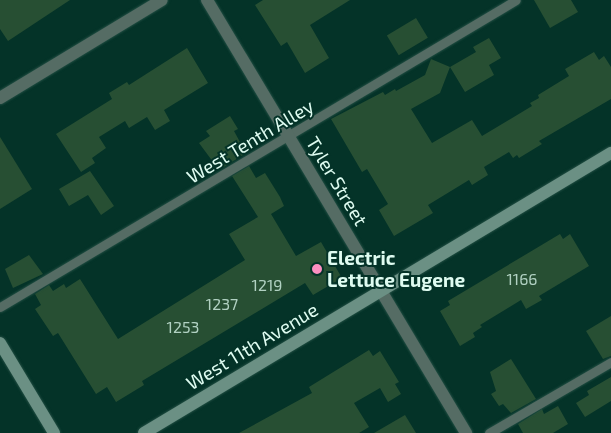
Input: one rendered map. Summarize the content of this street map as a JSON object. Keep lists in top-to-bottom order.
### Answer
{
  "streets": {
    "main road": ["West 11th Avenue"],
    "street": ["Tyler Street"],
    "lane": ["West Tenth Alley"]
  },
  "crossings": [
    ["West Tenth Alley", "Tyler Street"],
    ["Tyler Street", "West 11th Avenue"]
  ],
  "places": ["Electric Lettuce Eugene"],
  "house_numbers": [
    "1166",
    "1219",
    "1237",
    "1253"
  ]
}
